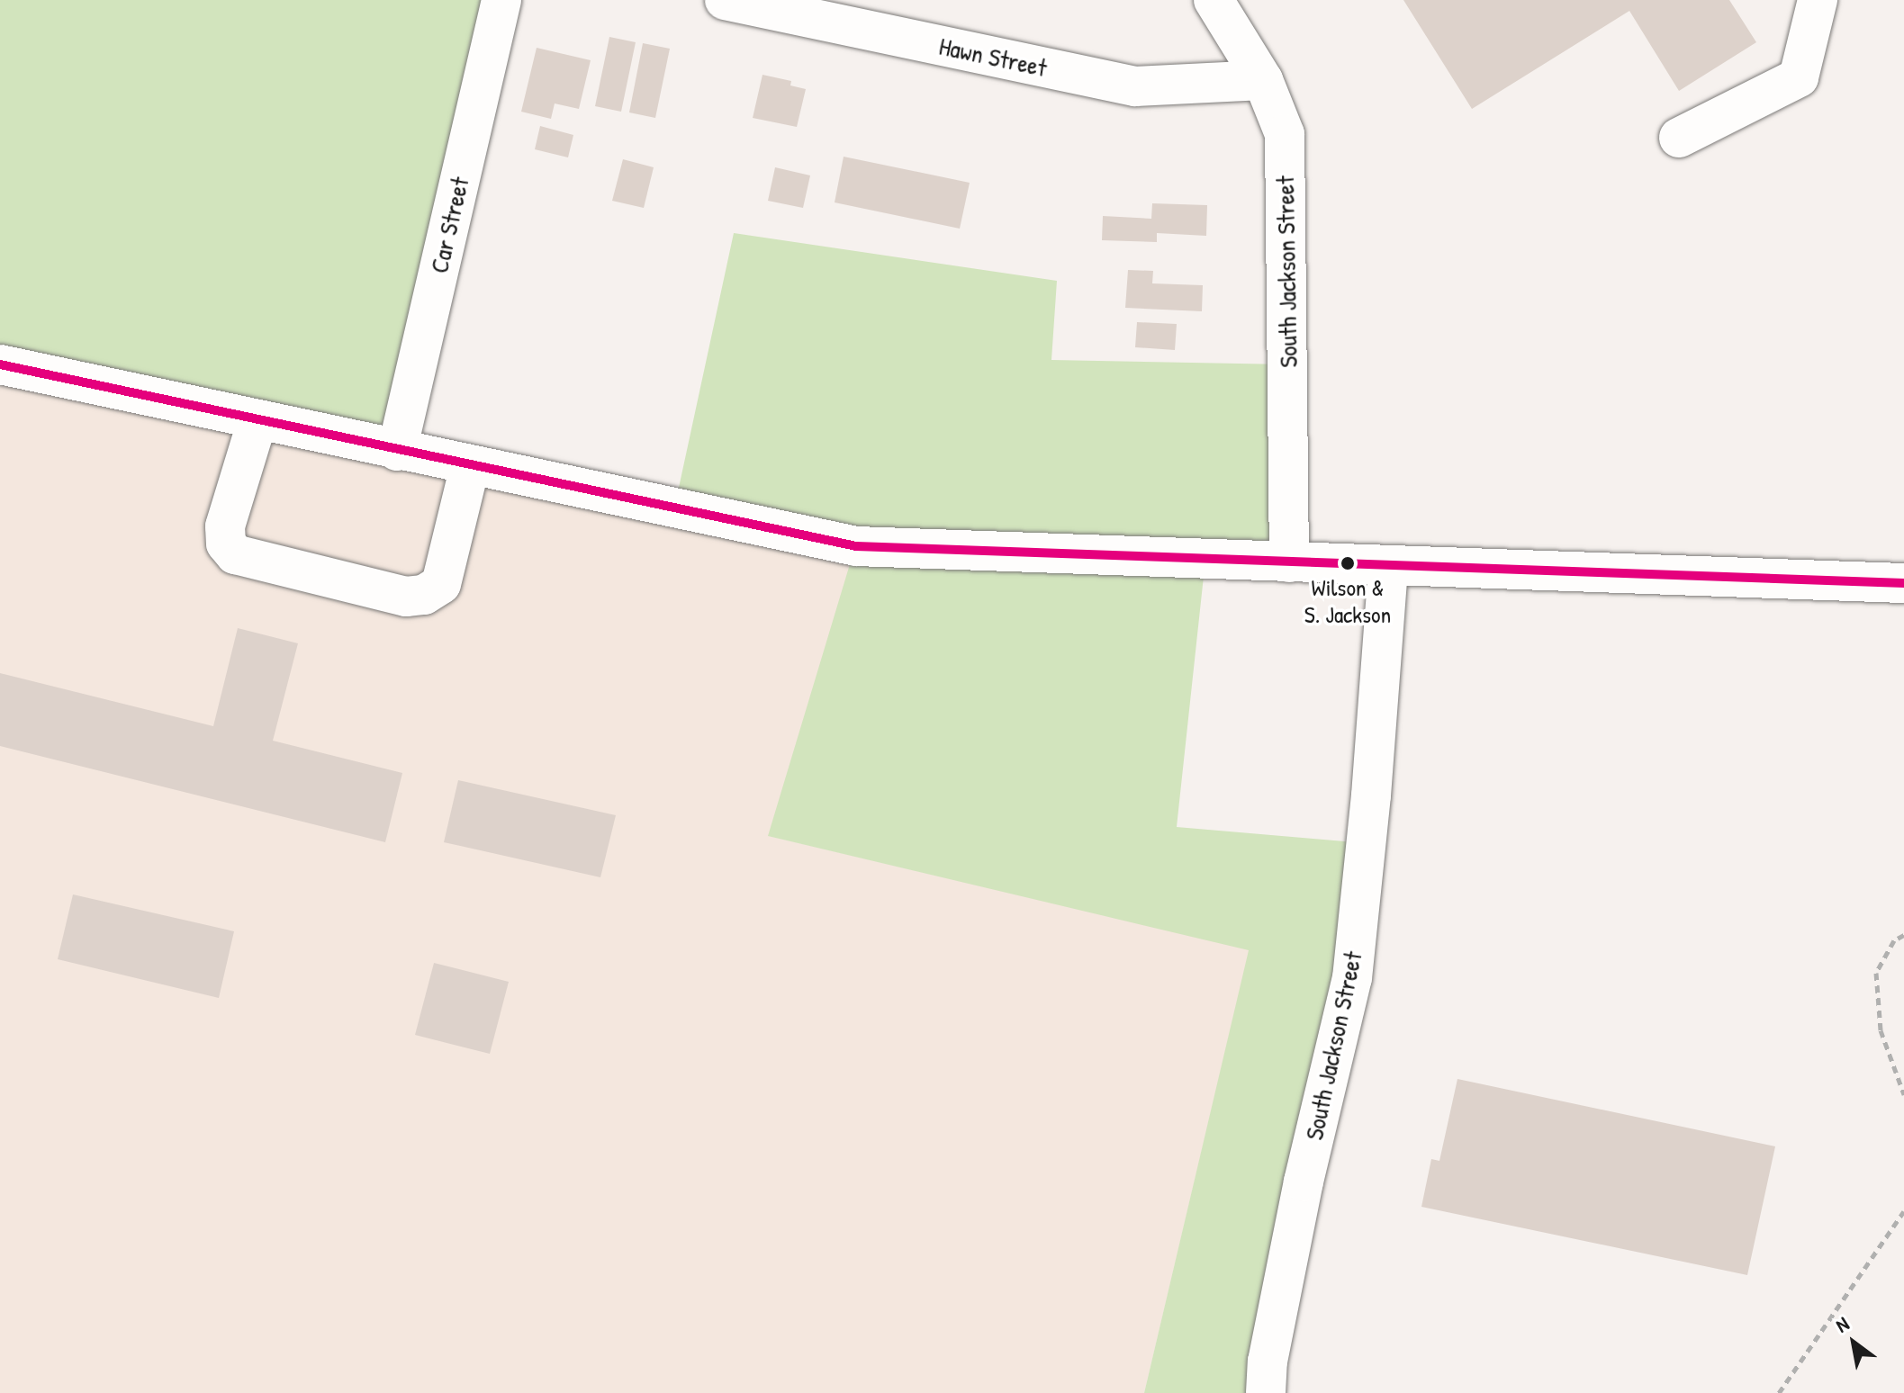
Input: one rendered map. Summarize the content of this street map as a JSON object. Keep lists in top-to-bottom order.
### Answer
{
  "streets": {
    "main road": ["Hawn Street", "Car Street", "South Jackson Street"]
  },
  "crossings": [
    ["Hawn Street", "South Jackson Street"]
  ],
  "places": ["Wilson & S. Jackson"],
  "north": "top left"
}
